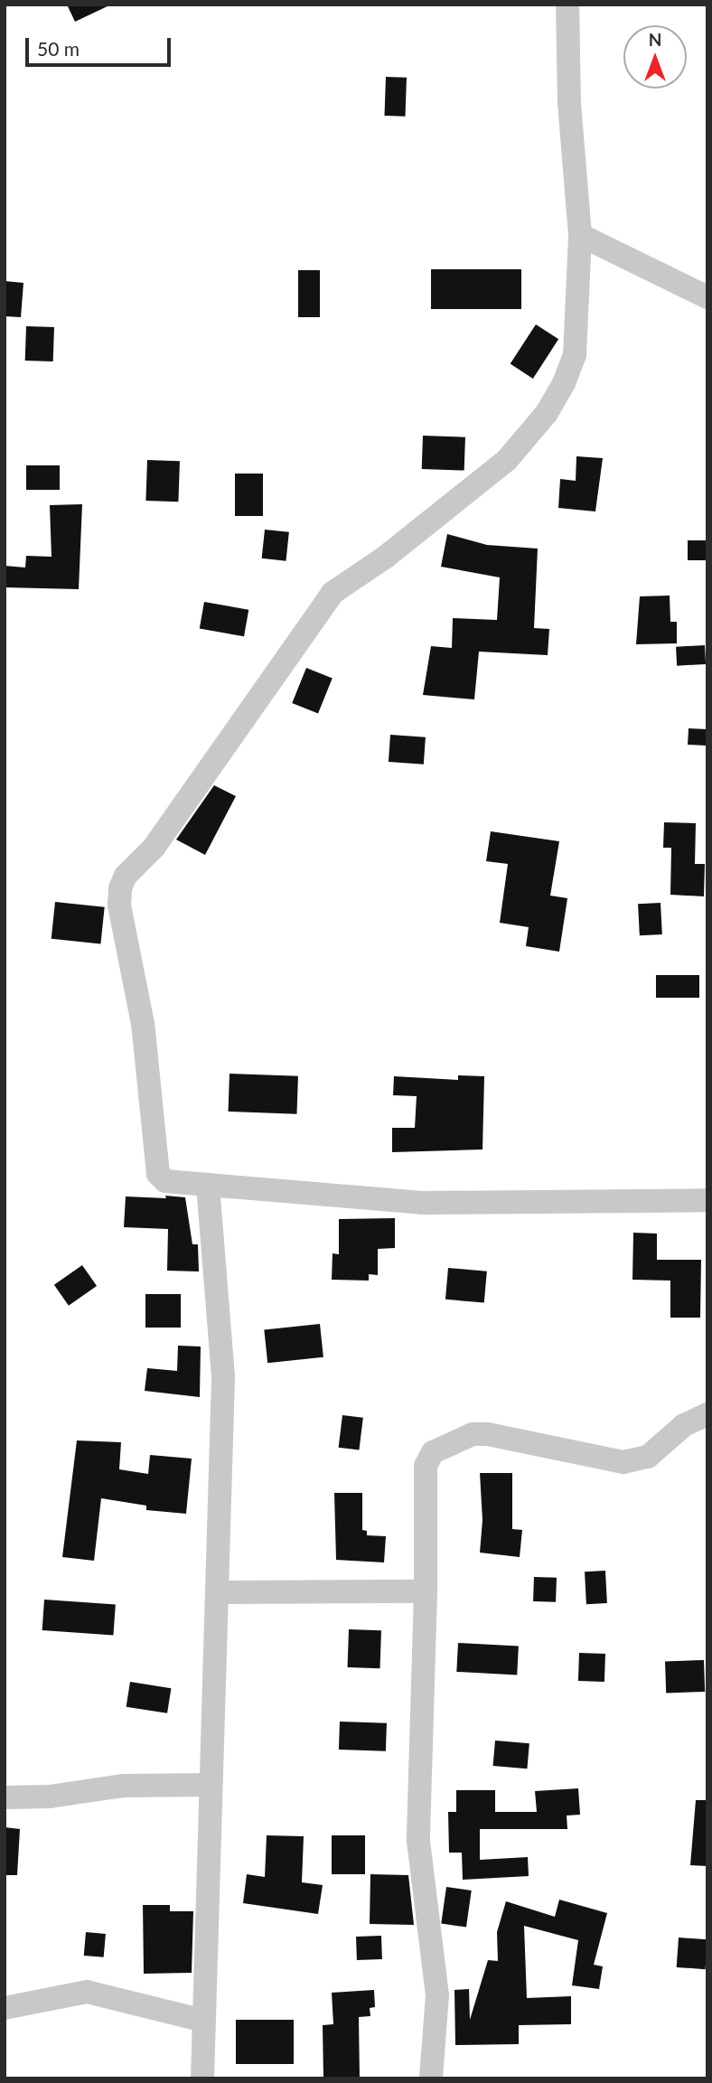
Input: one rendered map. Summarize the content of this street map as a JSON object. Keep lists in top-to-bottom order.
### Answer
{
  "scale_bar": "50 m",
  "north": "top"
}
